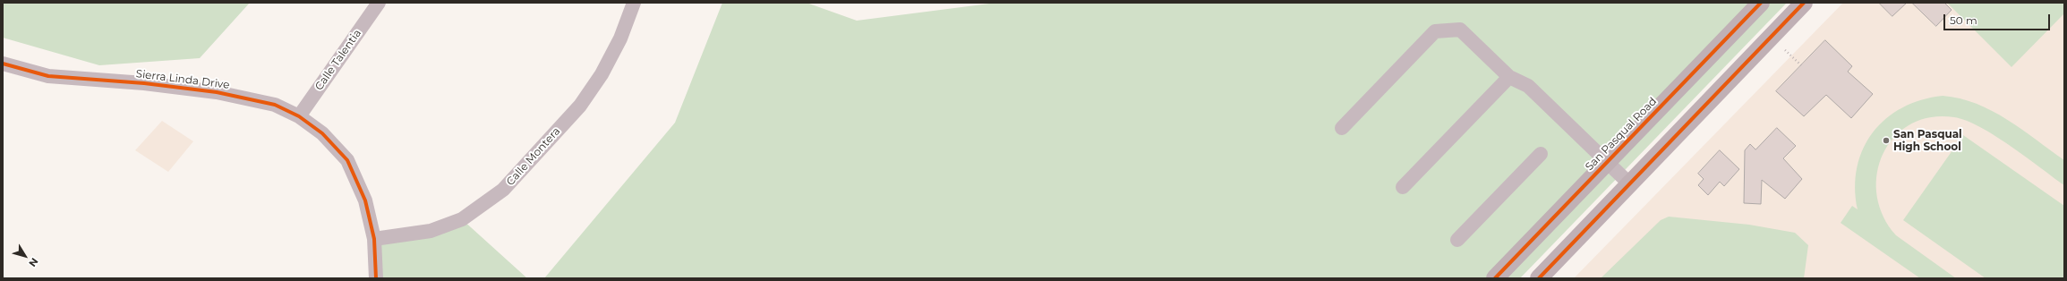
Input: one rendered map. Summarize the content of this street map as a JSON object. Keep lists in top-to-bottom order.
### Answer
{
  "streets": {
    "main road": ["San Pasqual Road"],
    "street": ["Calle Talentia", "Sierra Linda Drive", "Calle Montera"]
  },
  "crossings": [
    ["Calle Talentia", "Sierra Linda Drive"],
    ["Sierra Linda Drive", "Calle Montera"]
  ],
  "places": ["San Pasqual High School"],
  "scale_bar": "50 m",
  "north": "bottom right"
}
